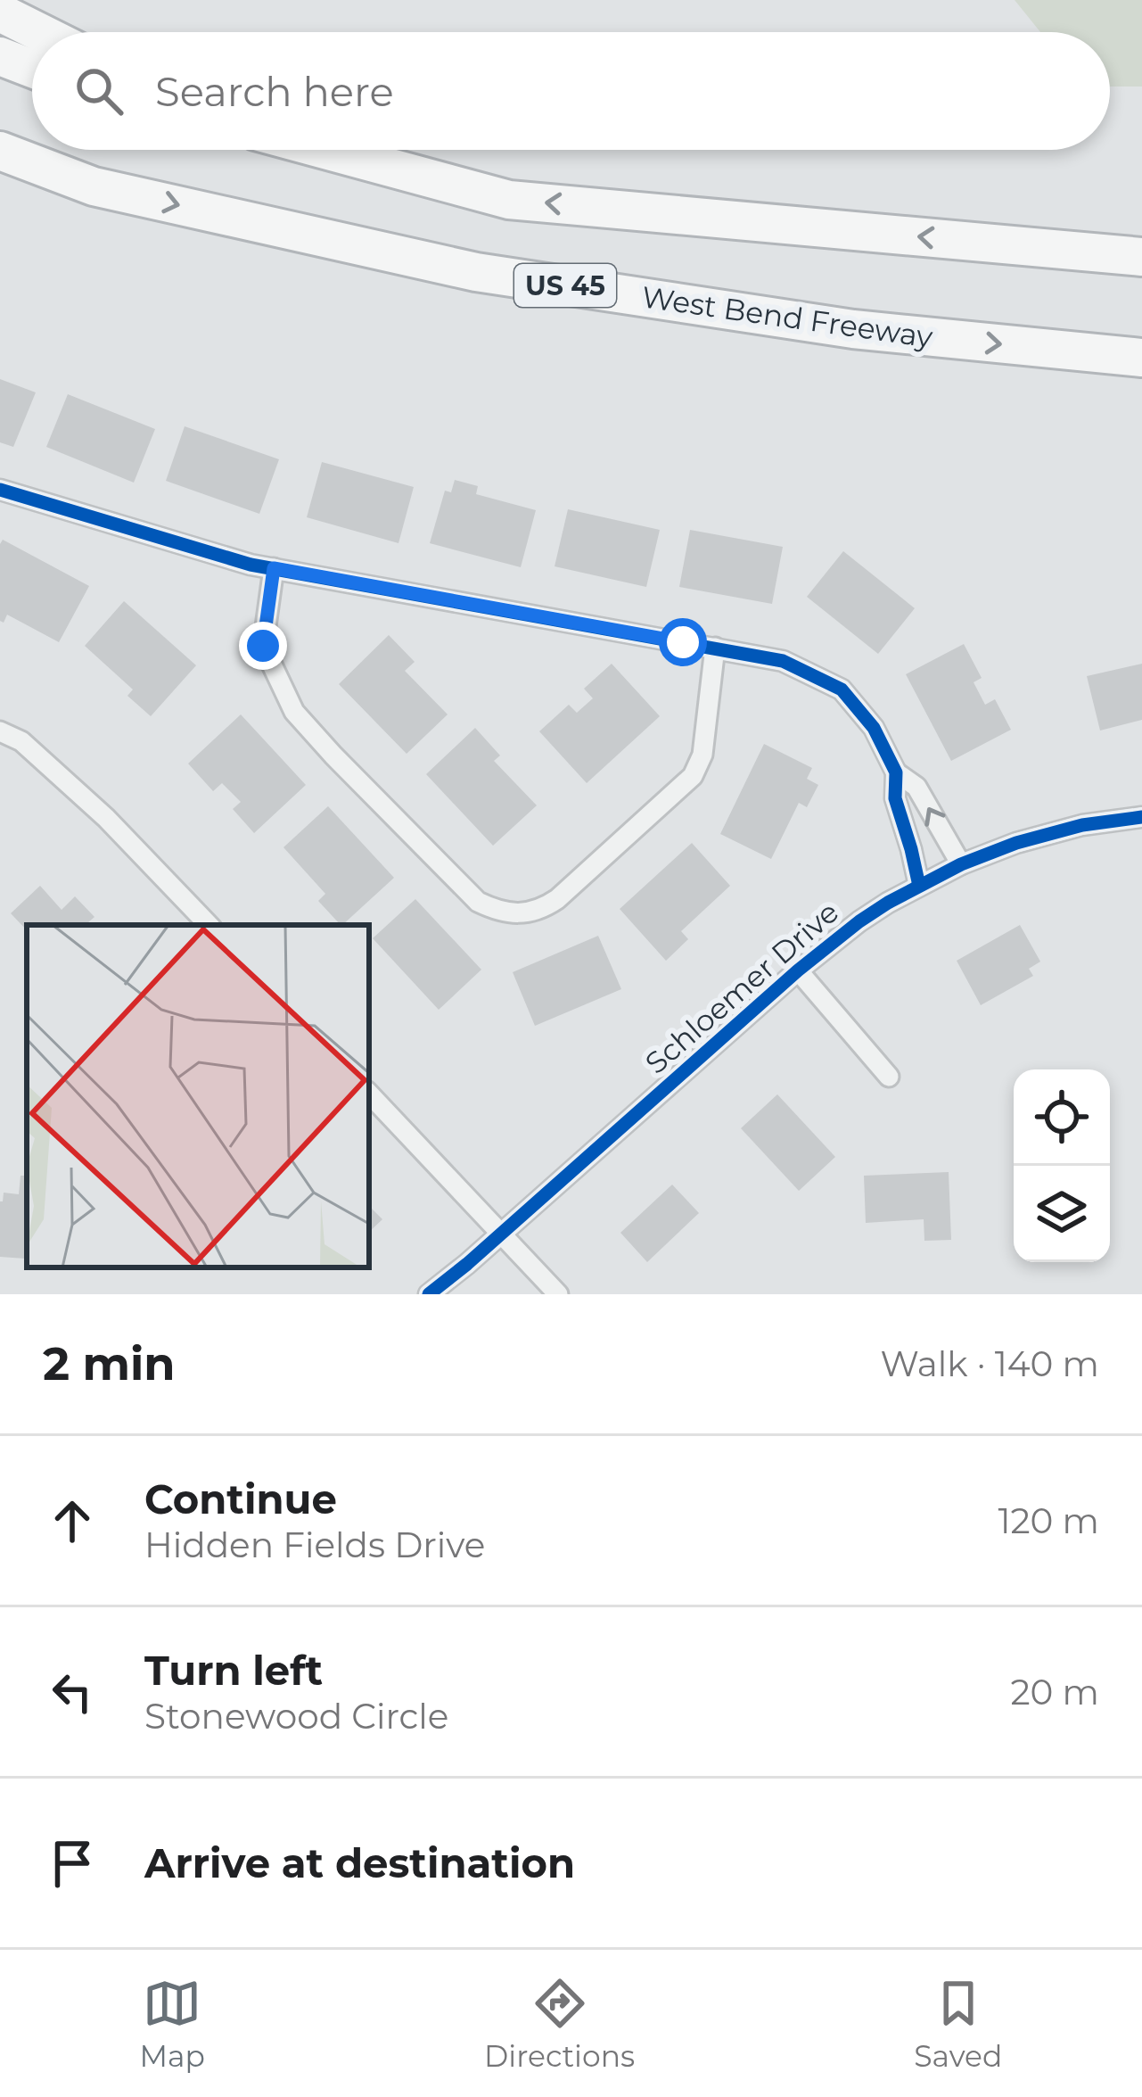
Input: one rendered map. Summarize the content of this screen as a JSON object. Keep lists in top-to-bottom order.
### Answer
{
  "streets": {
    "highway": ["US 45", "West Bend Freeway"],
    "street": ["Schloemer Drive"]
  },
  "page": {
    "search": "Search here",
    "heading": ["2 min", "Walk · 140 m"],
    "list": [
      ["Continue", "Hidden Fields Drive", "120 m"],
      ["Turn left", "Stonewood Circle", "20 m"],
      "Arrive at destination"
    ],
    "nav": ["Map", "Directions", "Saved"]
  }
}
